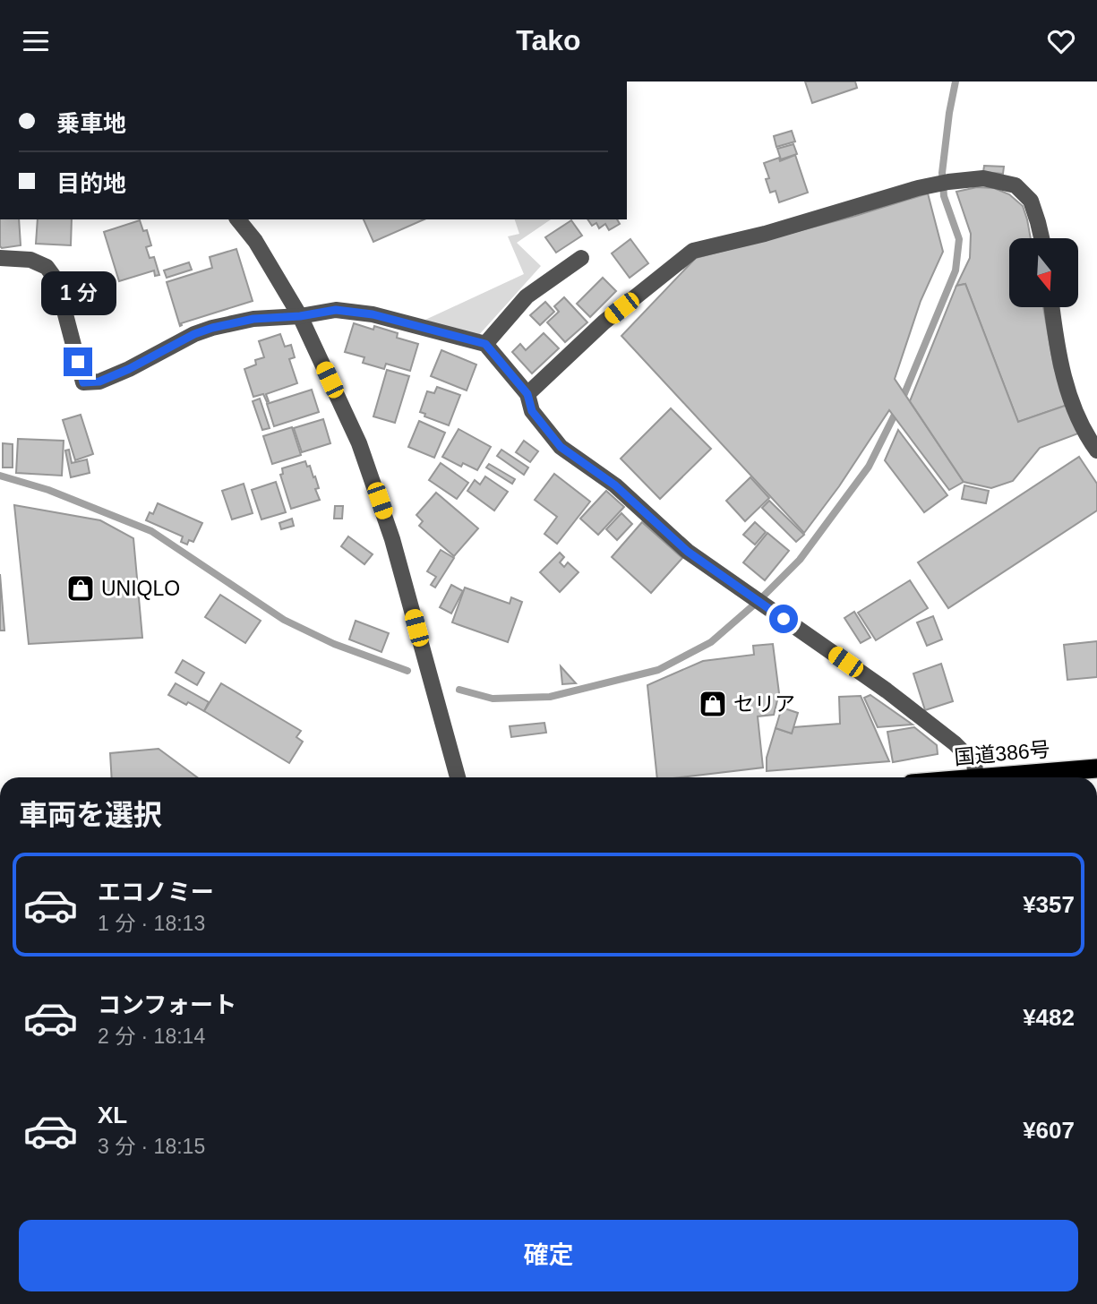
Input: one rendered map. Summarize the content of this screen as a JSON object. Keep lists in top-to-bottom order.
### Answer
{
  "streets": {
    "highway": ["国道386号"]
  },
  "places": {
    "shop": ["UNIQLO", "セリア"]
  },
  "north": "bottom",
  "page": {
    "header": "Tako",
    "banner": ["乗車地", "目的地"],
    "bubble": "1 分",
    "heading": "車両を選択",
    "list": [
      {
        "name": "エコノミー",
        "note": "1 分 · 18:13",
        "value": "¥357"
      },
      {
        "name": "コンフォート",
        "note": "2 分 · 18:14",
        "value": "¥482"
      },
      {
        "name": "XL",
        "note": "3 分 · 18:15",
        "value": "¥607"
      }
    ],
    "buttons": "確定"
  }
}
